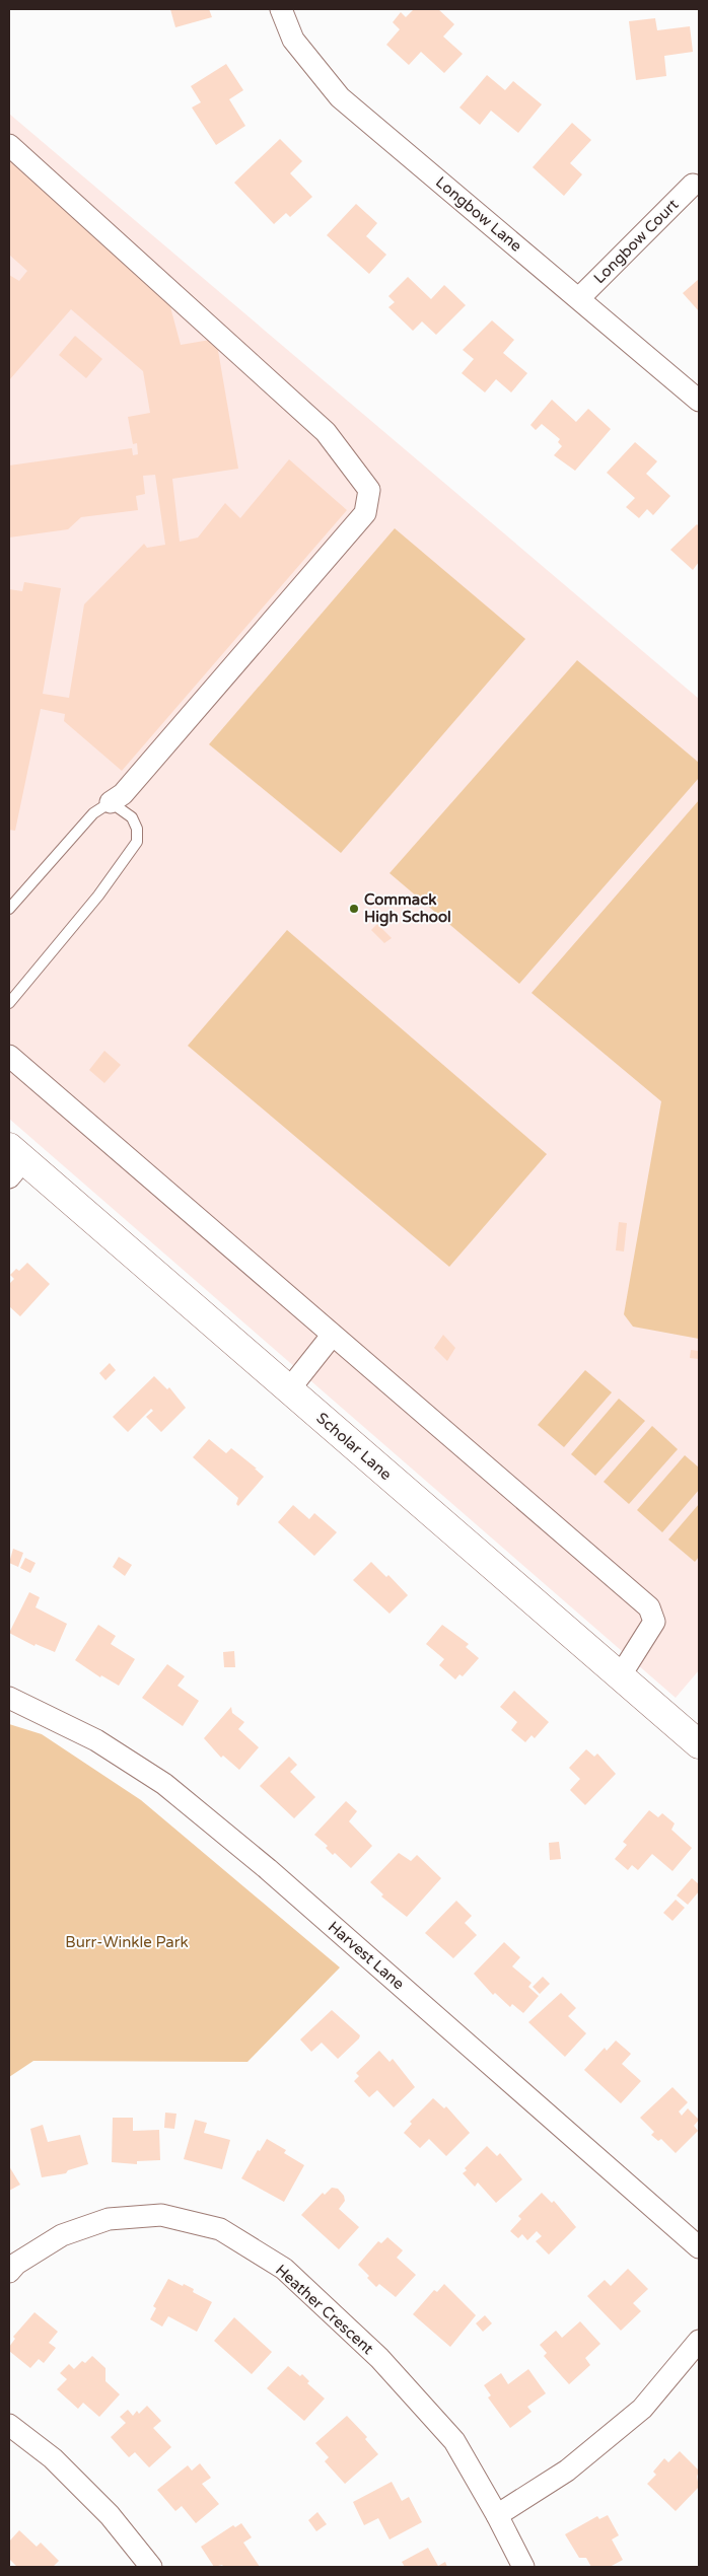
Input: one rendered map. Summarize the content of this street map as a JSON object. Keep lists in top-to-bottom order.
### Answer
{
  "streets": {
    "street": [
      "Longbow Lane",
      "Longbow Court",
      "Scholar Lane",
      "Harvest Lane",
      "Heather Crescent"
    ]
  },
  "crossings": [
    ["Longbow Lane", "Longbow Court"]
  ],
  "parks": ["Burr-Winkle Park"],
  "places": ["Commack High School"]
}
